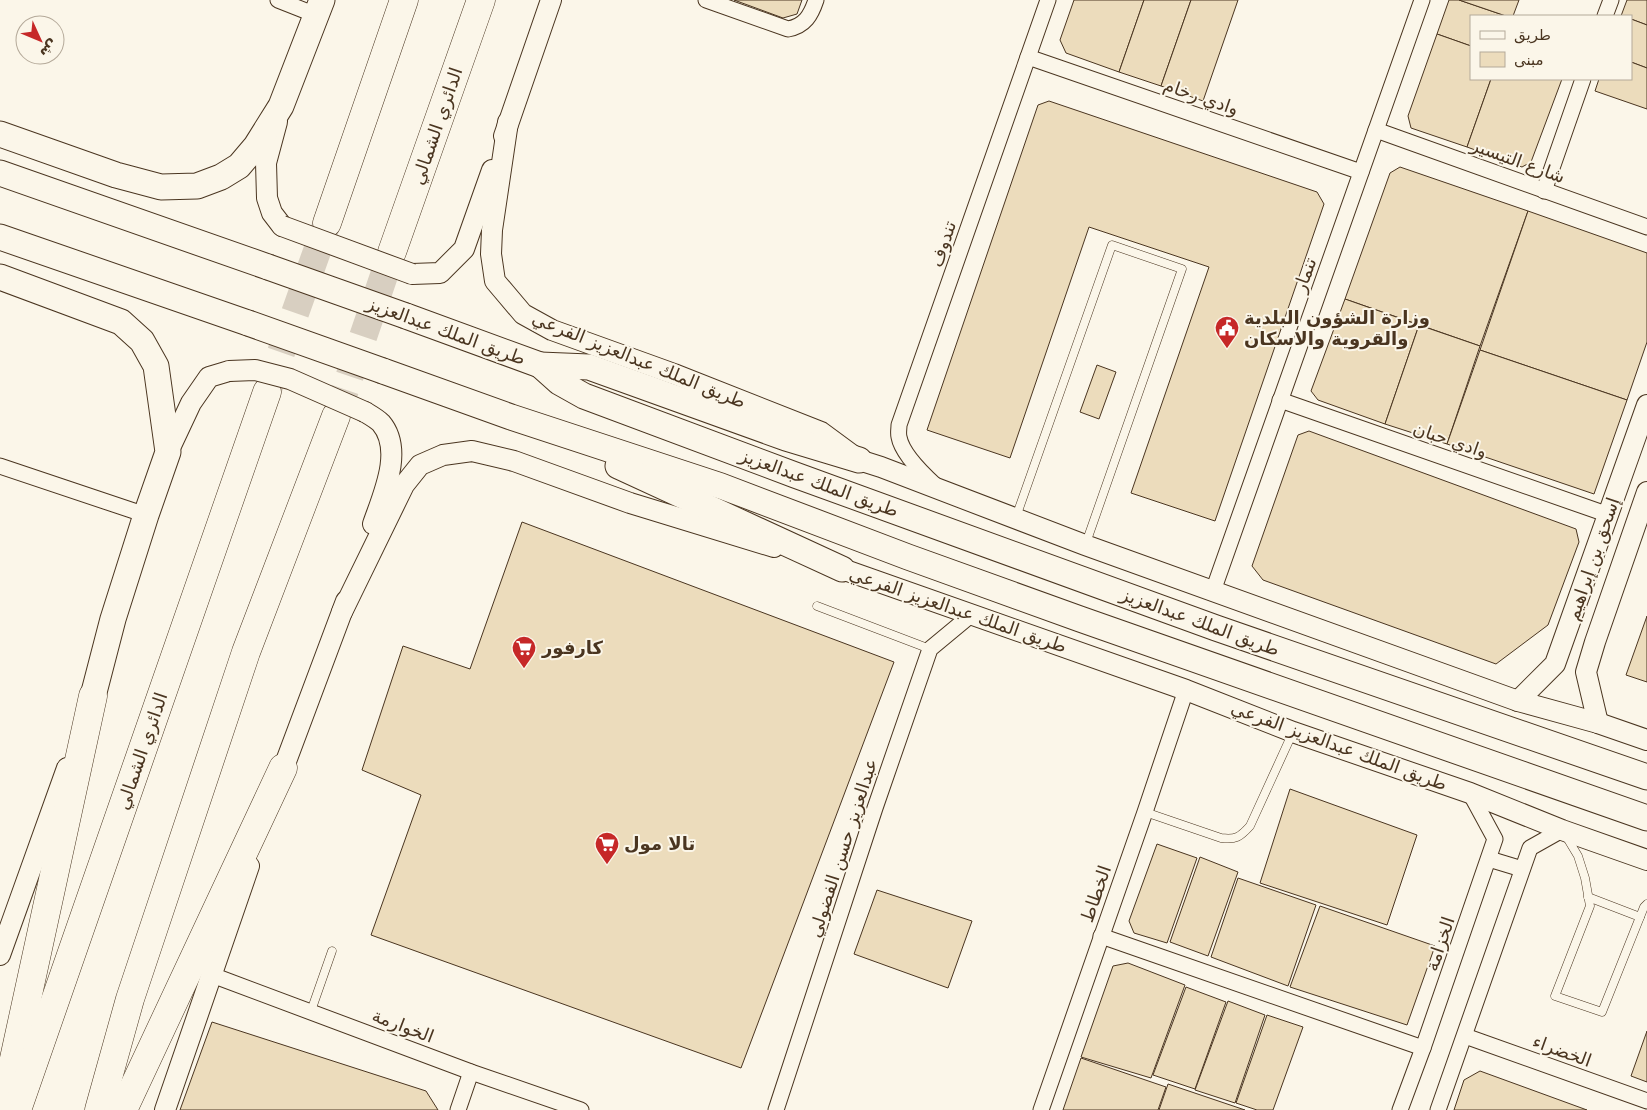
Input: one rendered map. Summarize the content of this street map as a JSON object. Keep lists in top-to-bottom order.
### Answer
{
  "streets": {
    "highway": ["الدائري الشمالي"],
    "main road": ["طريق الملك عبدالعزيز"],
    "street": [
      "وادي رخام",
      "شارع التيسير",
      "تندوف",
      "تنمار",
      "طريق الملك عبدالعزيز الفرعي",
      "وادي حبان",
      "إسحق بن إبراهيم",
      "عبدالعزيز حسن الفضولي",
      "الخطاط",
      "الخزامة",
      "الخوارمة",
      "الخضراء"
    ]
  },
  "crossings": [
    ["وادي رخام", "تندوف"],
    ["وادي رخام", "تنمار"],
    ["شارع التيسير", "تنمار"],
    ["تندوف", "طريق الملك عبدالعزيز الفرعي"],
    ["تنمار", "طريق الملك عبدالعزيز الفرعي"],
    ["تنمار", "وادي حبان"],
    ["طريق الملك عبدالعزيز الفرعي", "إسحق بن إبراهيم"],
    ["طريق الملك عبدالعزيز الفرعي", "الخطاط"],
    ["طريق الملك عبدالعزيز الفرعي", "الخزامة"],
    ["وادي حبان", "إسحق بن إبراهيم"]
  ],
  "places": {
    "public building": ["وزارة الشؤون البلدية والقروية والاسكان"],
    "supermarket": ["كارفور", "تالا مول"]
  },
  "legend": ["طريق", "مبنى"],
  "north": "bottom right"
}
